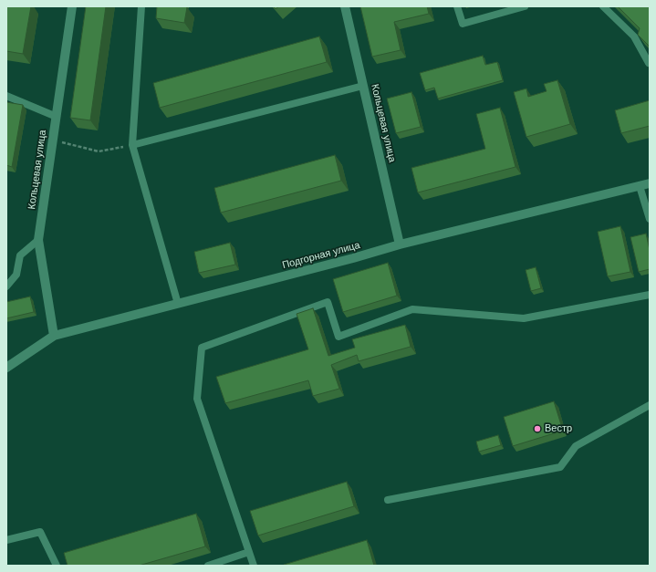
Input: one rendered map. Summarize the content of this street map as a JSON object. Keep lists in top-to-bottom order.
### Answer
{
  "streets": {
    "street": ["Кольцевая улица", "Подгорная улица"]
  },
  "crossings": [
    ["Кольцевая улица", "Подгорная улица"]
  ],
  "places": ["Вестр"]
}
